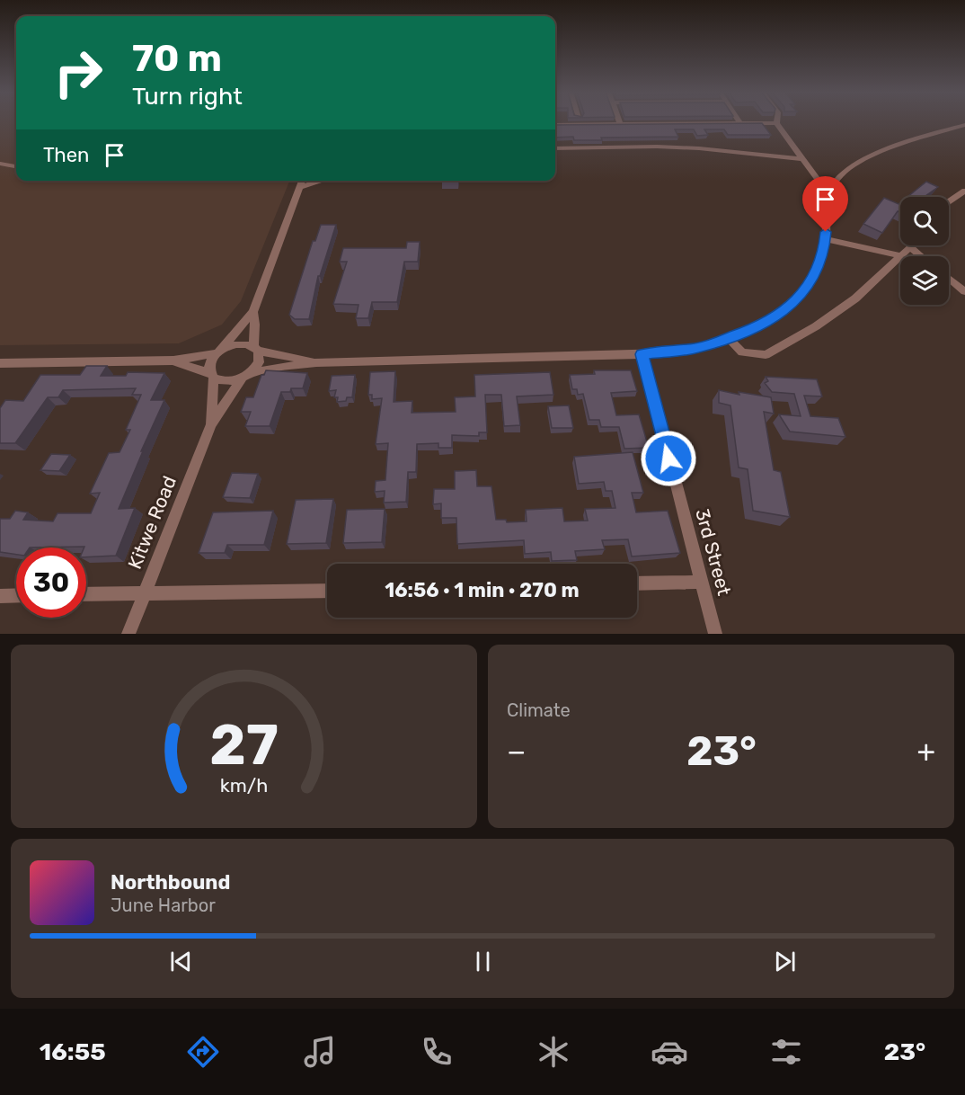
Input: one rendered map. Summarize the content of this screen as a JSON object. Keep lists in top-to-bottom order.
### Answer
{
  "streets": {
    "street": ["Kitwe Road", "3rd Street"]
  },
  "page": {
    "turn": ["70 m", "Turn right"],
    "then": "Then",
    "limit": "30",
    "trip": "16:56 · 1 min · 270 m",
    "tile": "Climate",
    "heat": ["−", "23°", "+"],
    "song": ["Northbound", "June Harbor"],
    "tabs": ["16:55", "23°"],
    "gauge": ["27", "km/h"]
  }
}
